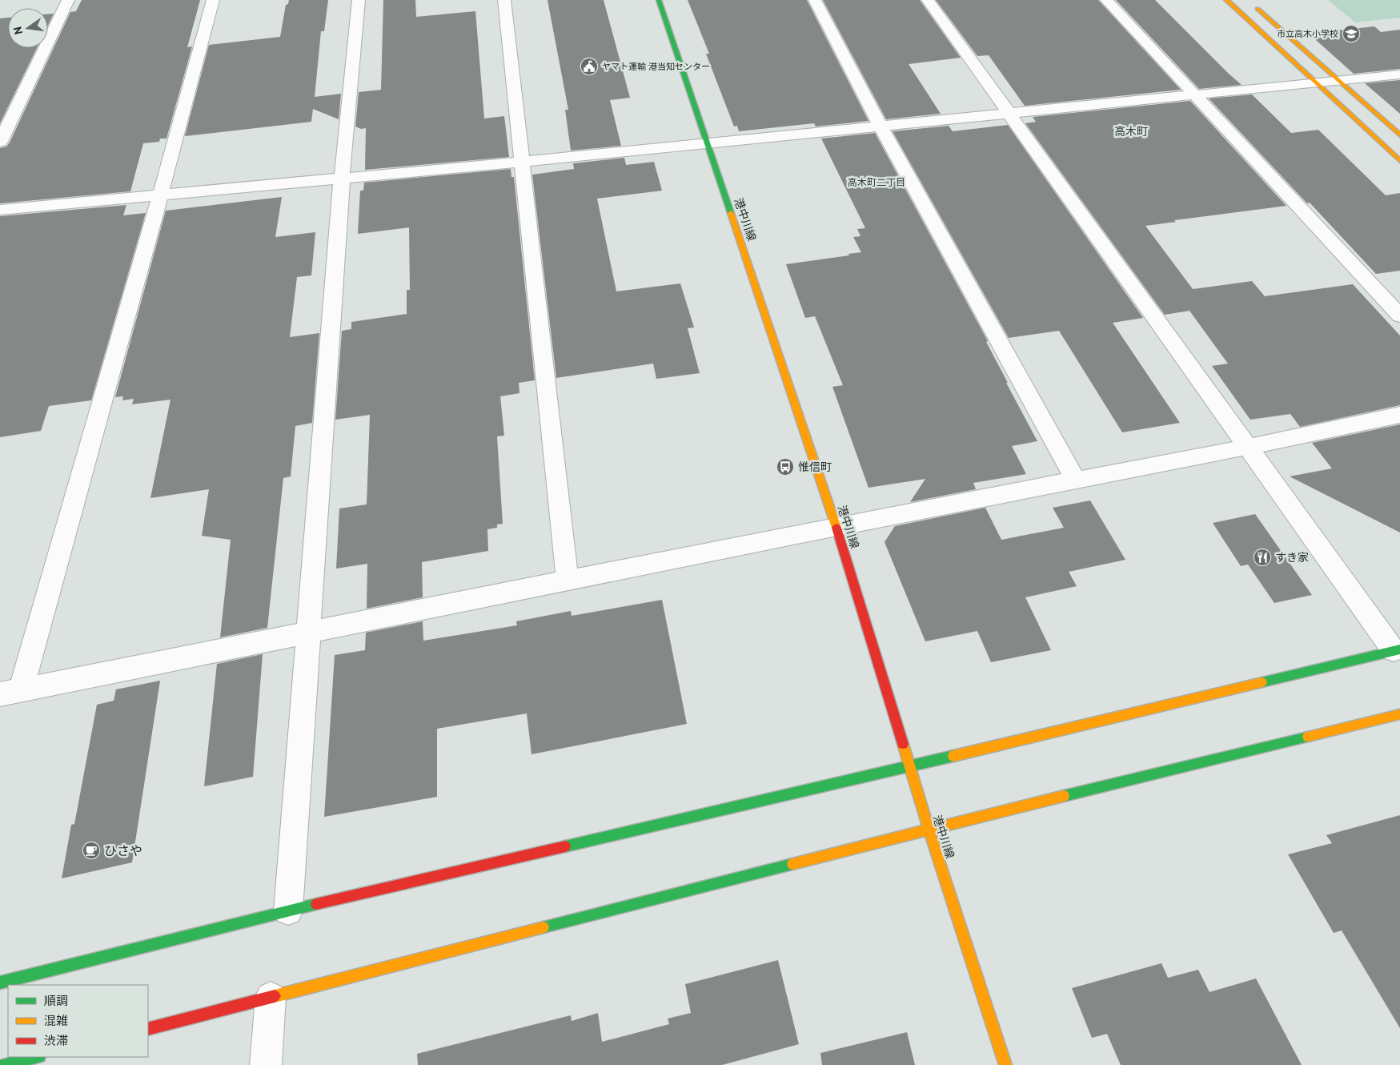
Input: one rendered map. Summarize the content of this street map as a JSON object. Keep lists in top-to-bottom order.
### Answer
{
  "streets": {
    "street": ["港中川線"]
  },
  "districts": ["高木町", "高木町二丁目"],
  "places": {
    "school or university": ["市立高木小学校"],
    "public building": ["ヤマト運輸 港当知センター"],
    "bus stop": ["惟信町"],
    "restaurant": ["すき家"],
    "cafe": ["ひさや"]
  },
  "legend": ["順調", "混雑", "渋滞"],
  "north": "left"
}
